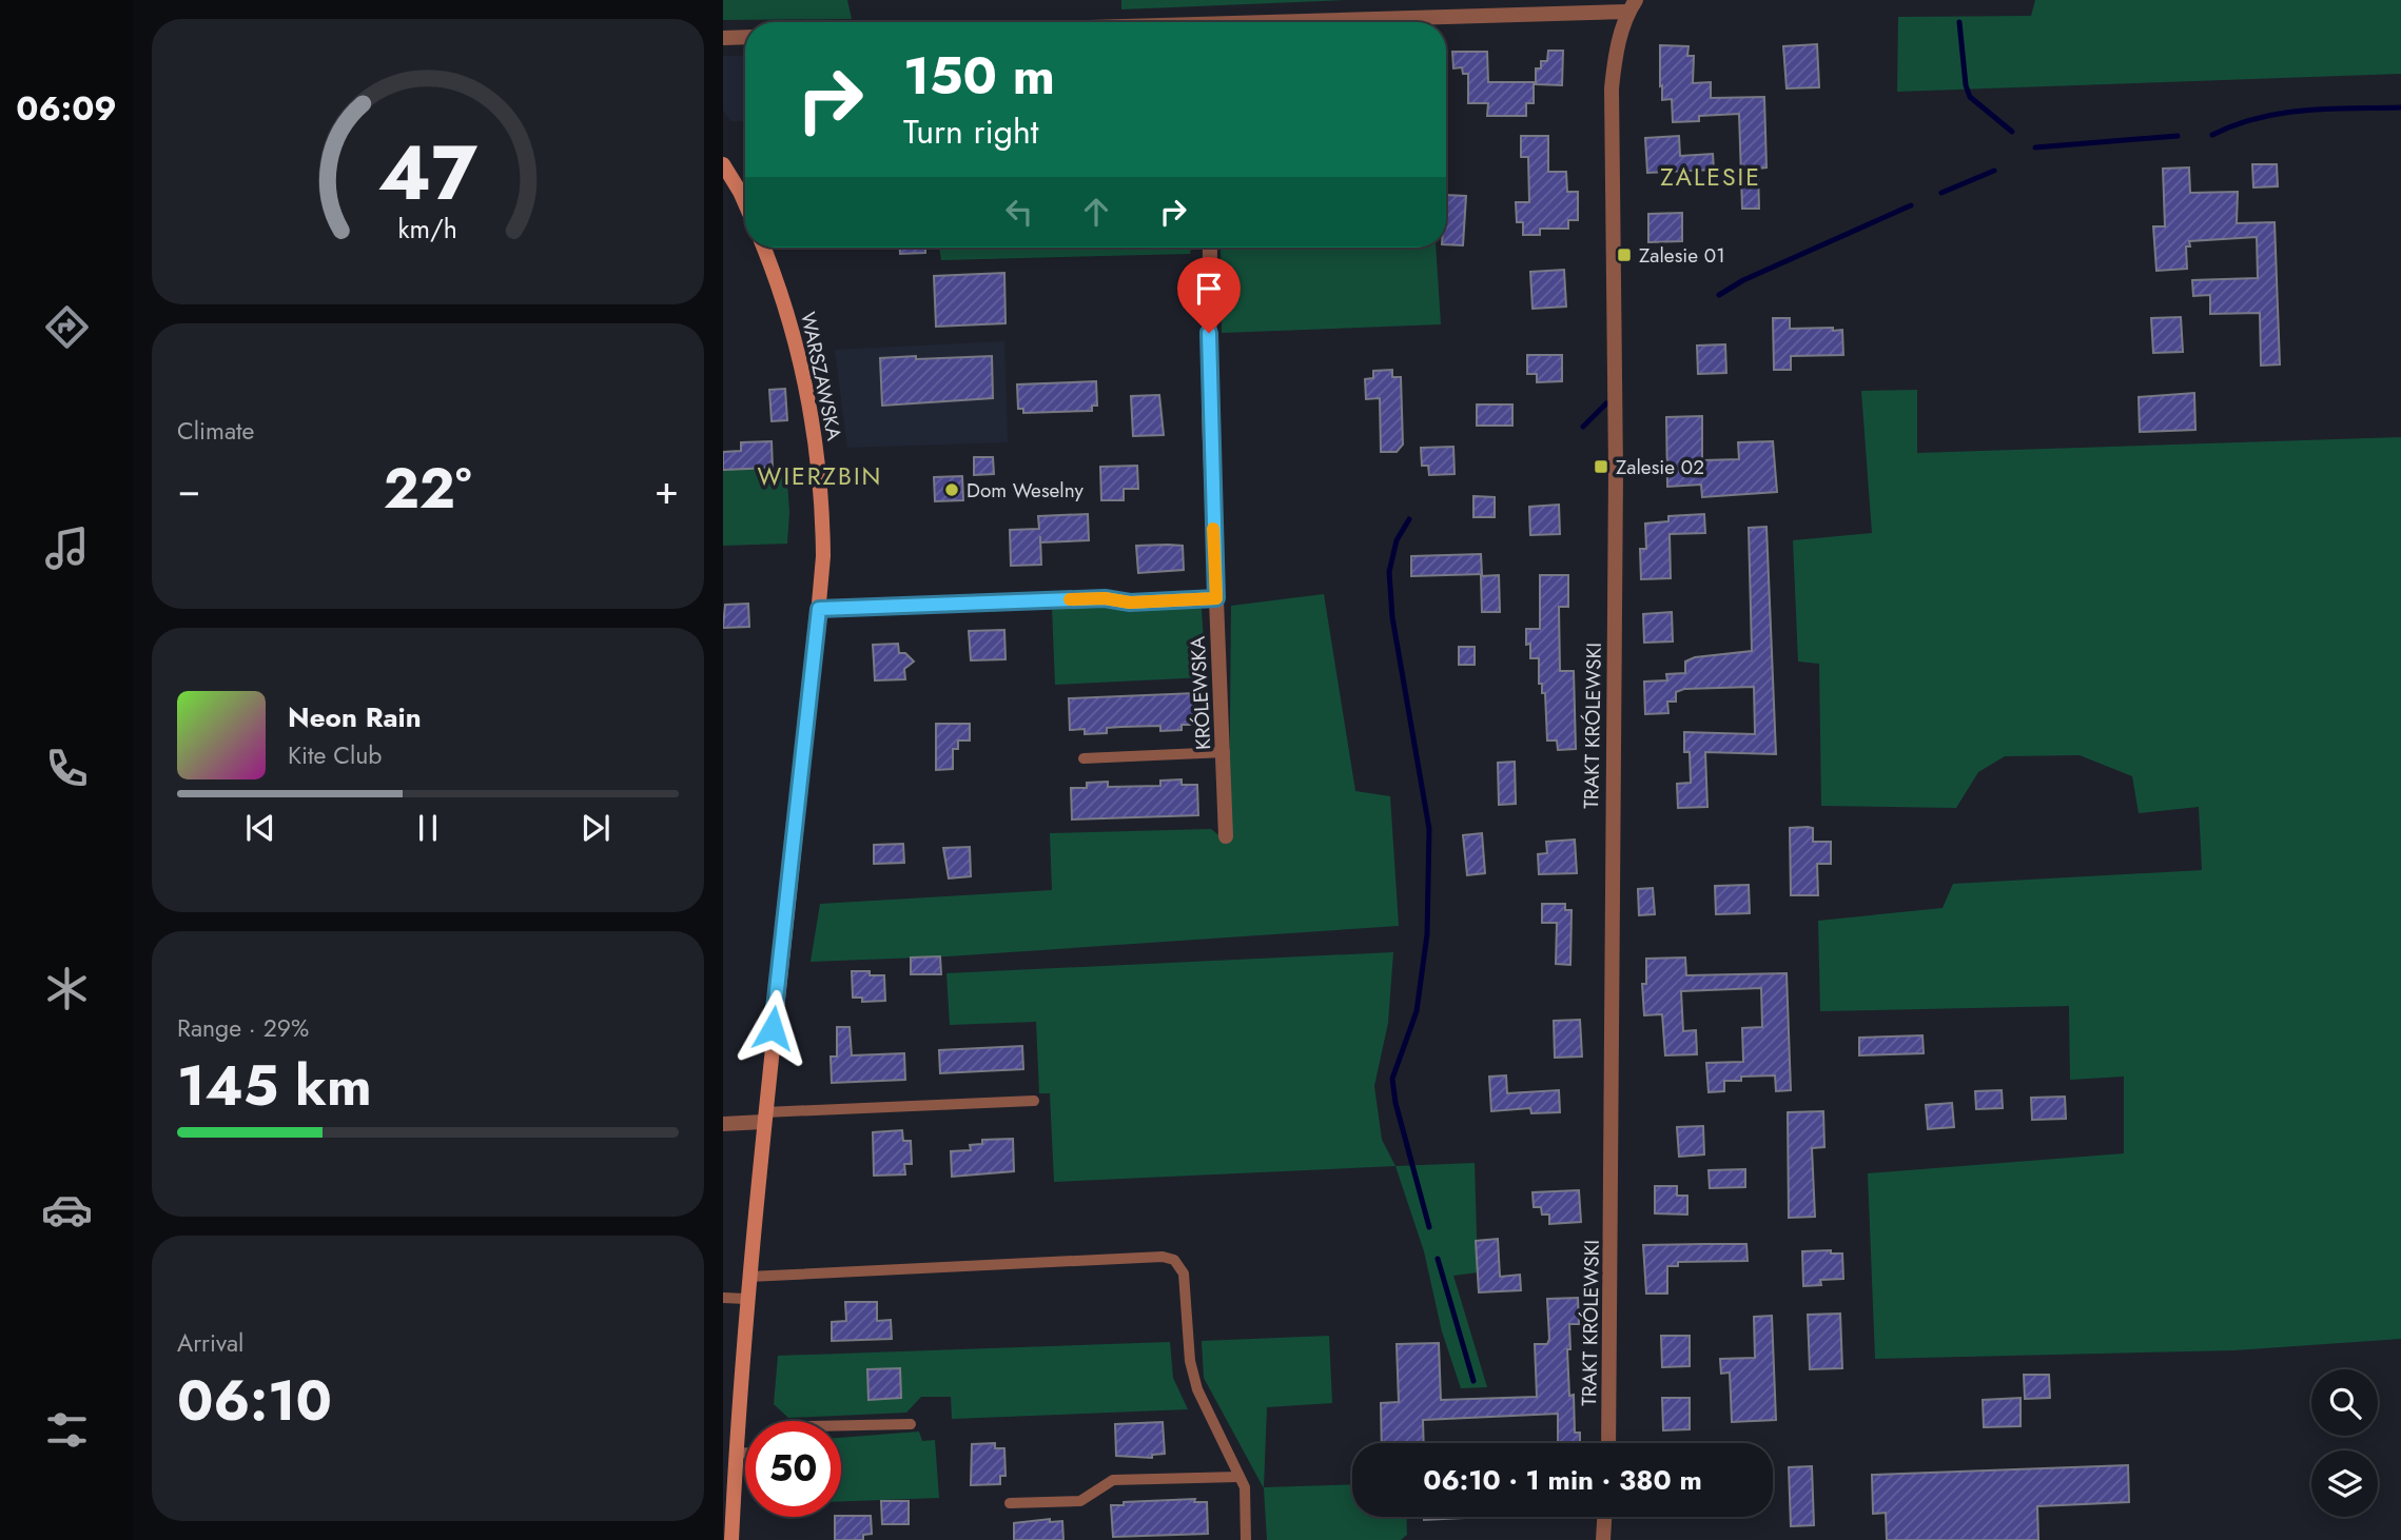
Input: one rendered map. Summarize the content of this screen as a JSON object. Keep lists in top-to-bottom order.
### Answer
{
  "streets": {
    "main road": ["WARSZAWSKA"],
    "street": ["KRÓLEWSKA", "TRAKT KRÓLEWSKI"]
  },
  "districts": ["ZALESIE", "WIERZBIN"],
  "places": {
    "transit": ["Zalesie 01", "Zalesie 02"],
    "other": ["Dom Weselny"]
  },
  "page": {
    "tabs": "06:09",
    "turn": ["150 m", "Turn right"],
    "tile": [
      "Climate",
      ["Range · 29%", "145 km"],
      ["Arrival", "06:10"]
    ],
    "heat": ["−", "22°", "+"],
    "song": ["Neon Rain", "Kite Club"],
    "limit": "50",
    "trip": "06:10 · 1 min · 380 m",
    "gauge": ["47", "km/h"]
  }
}
